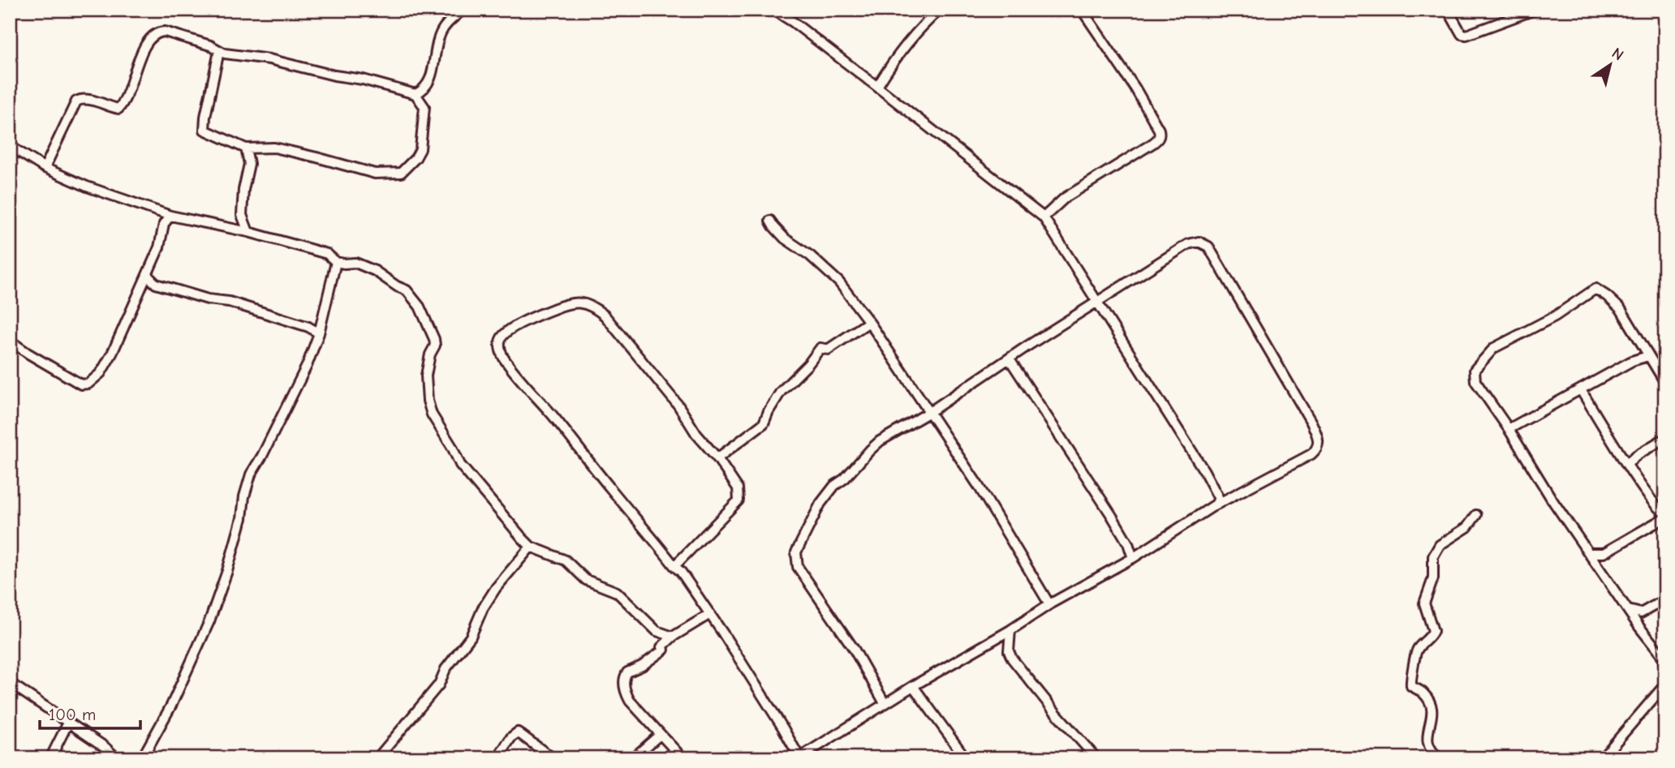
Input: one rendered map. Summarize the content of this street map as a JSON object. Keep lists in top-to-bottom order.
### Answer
{
  "scale_bar": "100 m",
  "north": "top right"
}
